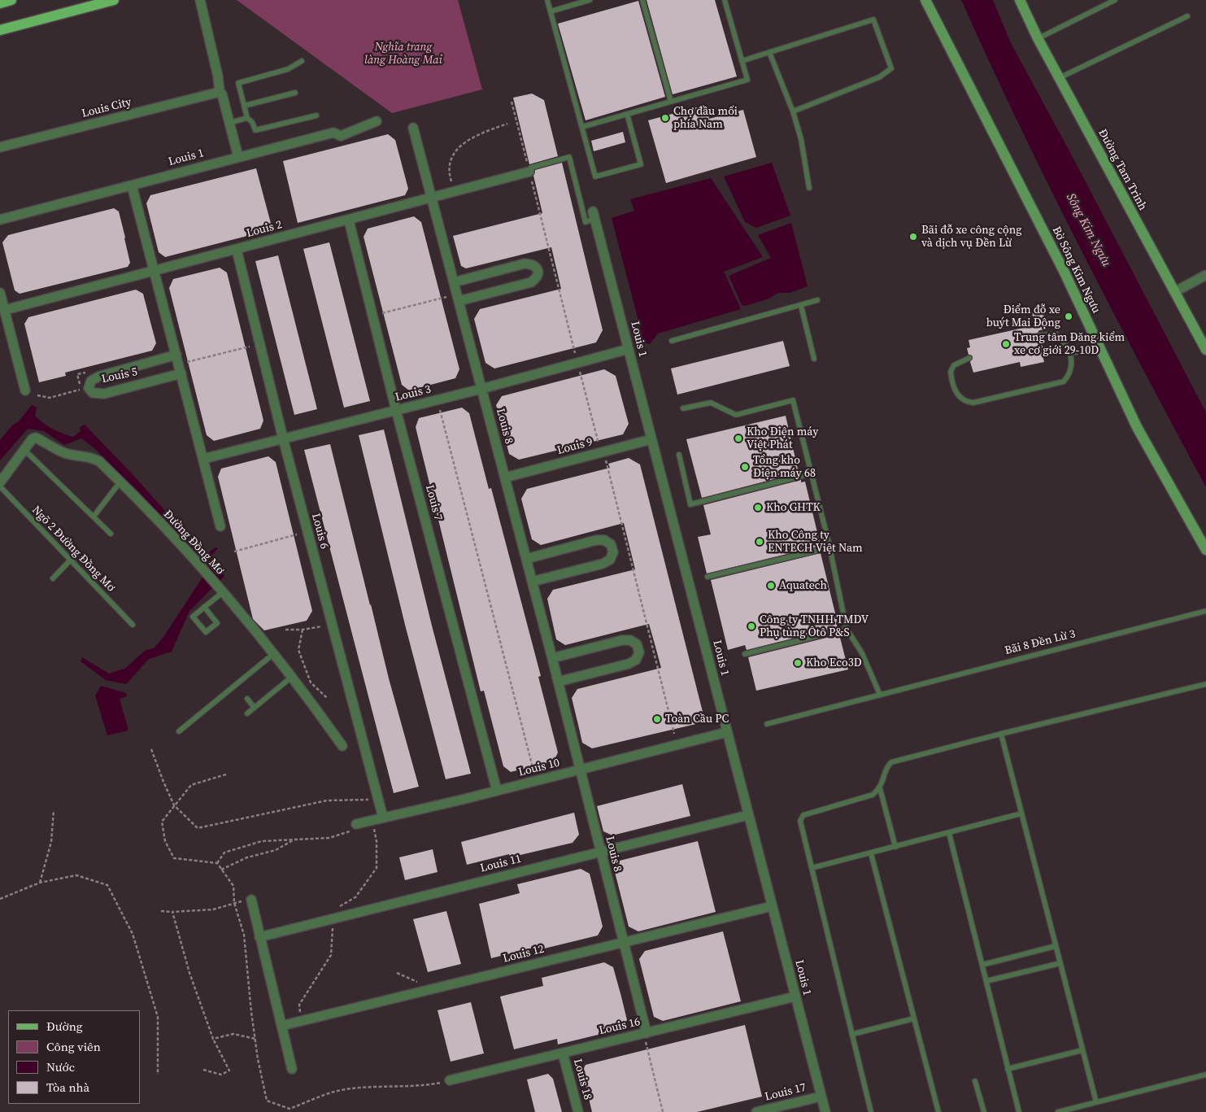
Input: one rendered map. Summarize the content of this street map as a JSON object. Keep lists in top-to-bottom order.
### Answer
{
  "streets": {
    "street": [
      "Louis City",
      "Louis 1",
      "Đường Tam Trinh",
      "Louis 2",
      "Bờ Sông Kim Ngưu",
      "Louis 5",
      "Louis 3",
      "Louis 8",
      "Louis 9",
      "Louis 7",
      "Louis 6",
      "Đường Đồng Mơ",
      "Louis 10",
      "Louis 11",
      "Louis 12",
      "Louis 16",
      "Louis 18",
      "Louis 17"
    ],
    "lane": ["Ngõ 2 Đường Đồng Mơ", "Bãi 8 Đền Lừ 3"]
  },
  "crossings": [
    ["Louis 1", "Louis 3"],
    ["Louis 1", "Louis 9"],
    ["Louis 1", "Louis 10"],
    ["Louis 1", "Louis 11"],
    ["Louis 1", "Louis 12"],
    ["Louis 1", "Louis 16"],
    ["Louis 1", "Louis 17"],
    ["Louis 2", "Louis 8"],
    ["Louis 2", "Louis 7"],
    ["Louis 2", "Louis 6"],
    ["Louis 3", "Louis 8"],
    ["Louis 3", "Louis 7"],
    ["Louis 3", "Louis 6"],
    ["Louis 8", "Louis 9"],
    ["Louis 8", "Louis 10"],
    ["Louis 8", "Louis 11"],
    ["Louis 8", "Louis 12"],
    ["Louis 8", "Louis 16"],
    ["Louis 7", "Louis 10"],
    ["Louis 6", "Louis 10"],
    ["Louis 16", "Louis 18"]
  ],
  "water": ["Sông Kim Ngưu"],
  "parks": ["Nghĩa trang làng Hoàng Mai"],
  "places": [
    "Chợ đầu mối phía Nam",
    "Bãi đỗ xe công cộng và dịch vụ Đền Lừ",
    "Điểm đỗ xe buýt Mai Động",
    "Trung tâm Đăng kiểm xe cơ giới 29-10D",
    "Kho Điện máy Việt Phát",
    "Tổng kho Điện máy 68",
    "Kho GHTK",
    "Kho Công ty ENTECH Việt Nam",
    "Aquatech",
    "Công ty TNHH TMDV Phụ tùng Ôtô P&S",
    "Kho Eco3D",
    "Toàn Cầu PC"
  ],
  "legend": [
    "Đường",
    "Công viên",
    "Nước",
    "Tòa nhà"
  ]
}
